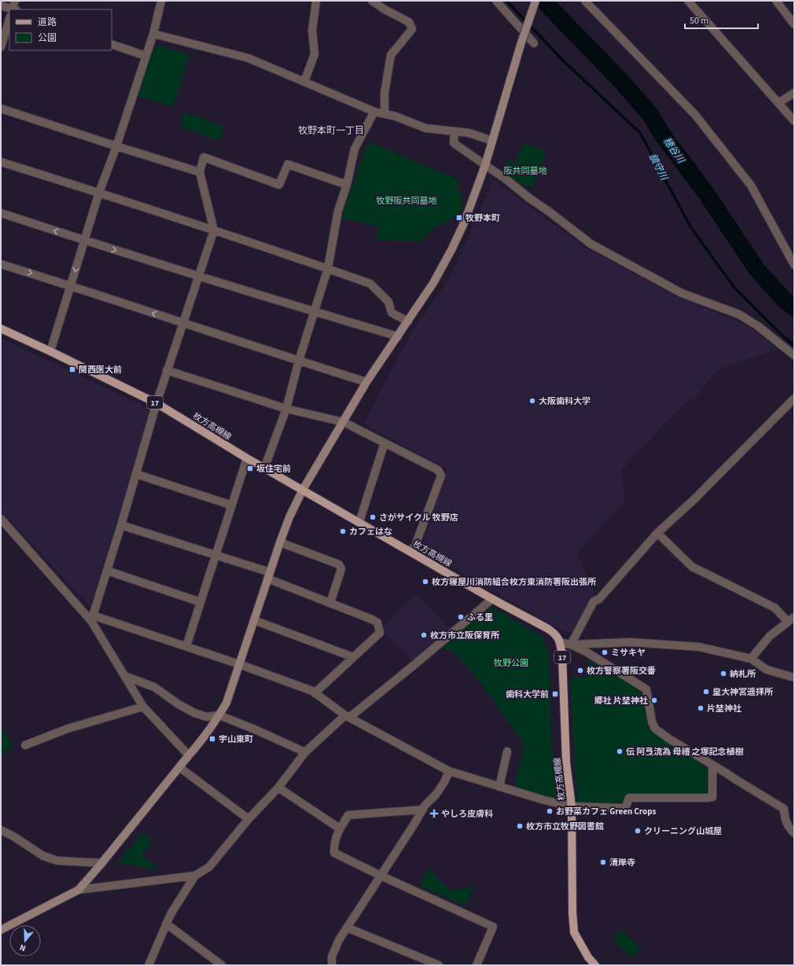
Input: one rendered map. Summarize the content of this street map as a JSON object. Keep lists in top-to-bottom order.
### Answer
{
  "streets": {
    "main road": ["17", "枚方高槻線"]
  },
  "districts": ["牧野本町一丁目"],
  "water": ["穂谷川", "鎮守川"],
  "parks": ["阪共同墓地", "牧野阪共同墓地", "牧野公園"],
  "places": {
    "transit": [
      "牧野本町",
      "関西医大前",
      "坂住宅前",
      "歯科大学前",
      "宇山東町"
    ],
    "other": [
      "大阪歯科大学",
      "さがサイクル 牧野店",
      "カフェはな",
      "枚方寝屋川消防組合枚方東消防署阪出張所",
      "ふる里",
      "枚方市立阪保育所",
      "ミサキヤ",
      "枚方警察署阪交番",
      "納札所",
      "皇大神宮遥拝所",
      "郷社 片埜神社",
      "片埜神社",
      "伝 阿弖流為 母禮 之塚記念植樹",
      "お野菜カフェ Green Crops",
      "枚方市立牧野図書館",
      "クリーニング山城屋",
      "清岸寺"
    ],
    "health": ["やしろ皮膚科"]
  },
  "legend": ["道路", "公園"],
  "scale_bar": "50 m",
  "north": "bottom"
}
